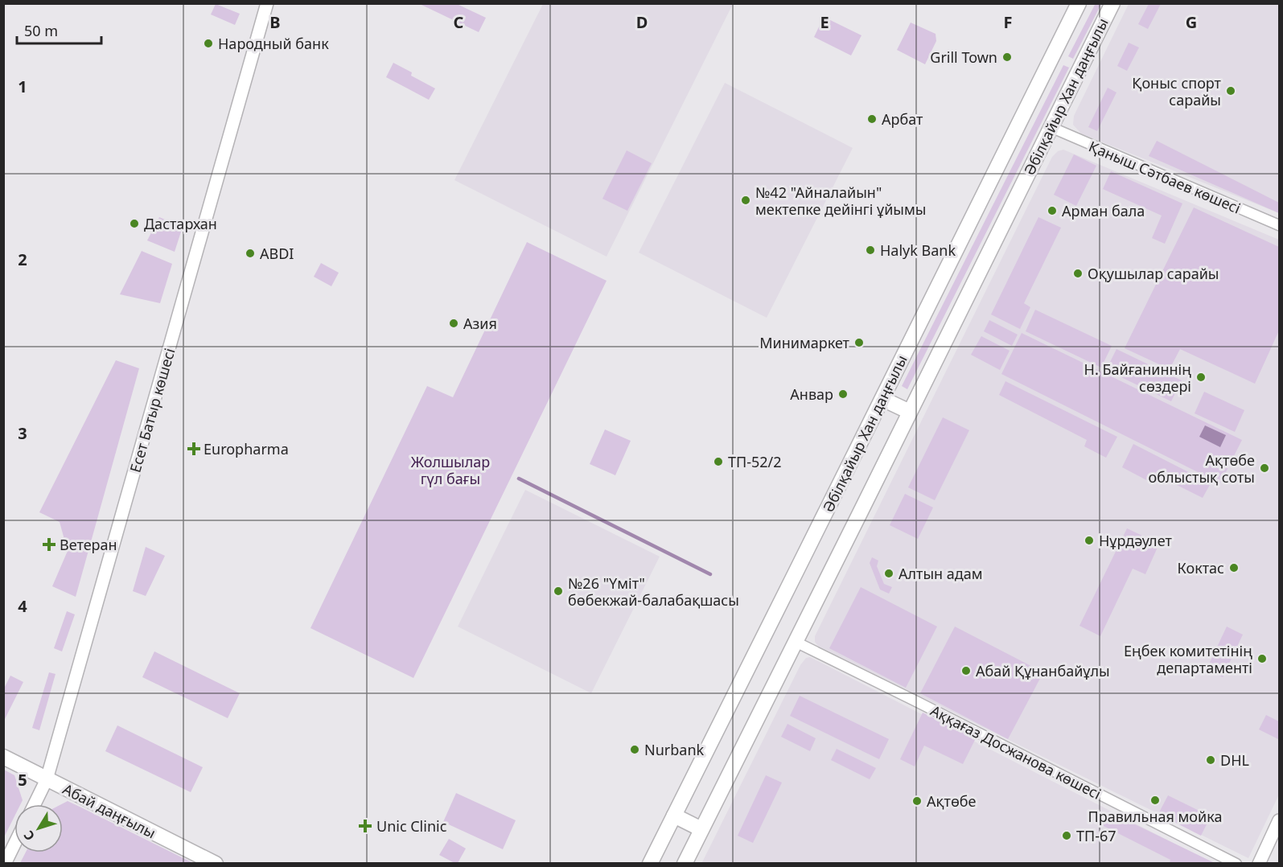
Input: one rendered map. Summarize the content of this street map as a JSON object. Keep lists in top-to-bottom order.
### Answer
{
  "streets": {
    "main road": ["Әбілқайыр Хан даңғылы", "Абай даңғылы"],
    "street": ["Қаныш Сәтбаев көшесі", "Есет Батыр көшесі", "Аққағаз Досжанова көшесі"]
  },
  "crossings": [
    ["Әбілқайыр Хан даңғылы", "Қаныш Сәтбаев көшесі"],
    ["Әбілқайыр Хан даңғылы", "Аққағаз Досжанова көшесі"],
    ["Есет Батыр көшесі", "Абай даңғылы"]
  ],
  "parks": ["Жолшылар гүл бағы"],
  "places": {
    "other": [
      "Народный банк",
      "Grill Town",
      "Қоныс спорт сарайы",
      "Арбат",
      "№42 \"Айналайын\" мектепке дейінгі ұйымы",
      "Арман бала",
      "Дастархан",
      "Halyk Bank",
      "ABDI",
      "Оқушылар сарайы",
      "Азия",
      "Минимаркет",
      "Н. Байғаниннің сөздері",
      "Анвар",
      "ТП-52/2",
      "Ақтөбе облыстық соты",
      "Нұрдәулет",
      "Коктас",
      "Алтын адам",
      "№26 \"Үміт\" бөбекжай-балабақшасы",
      "Еңбек комитетінің департаменті",
      "Абай Құнанбайұлы",
      "Nurbank",
      "DHL",
      "Правильная мойка",
      "Ақтөбе",
      "ТП-67"
    ],
    "health": ["Europharma", "Ветеран", "Unic Clinic"]
  },
  "scale_bar": "50 m",
  "north": "bottom left",
  "grid": {
    "columns": [
      "B",
      "C",
      "D",
      "E",
      "F",
      "G"
    ],
    "rows": [
      "1",
      "2",
      "3",
      "4",
      "5"
    ]
  }
}
